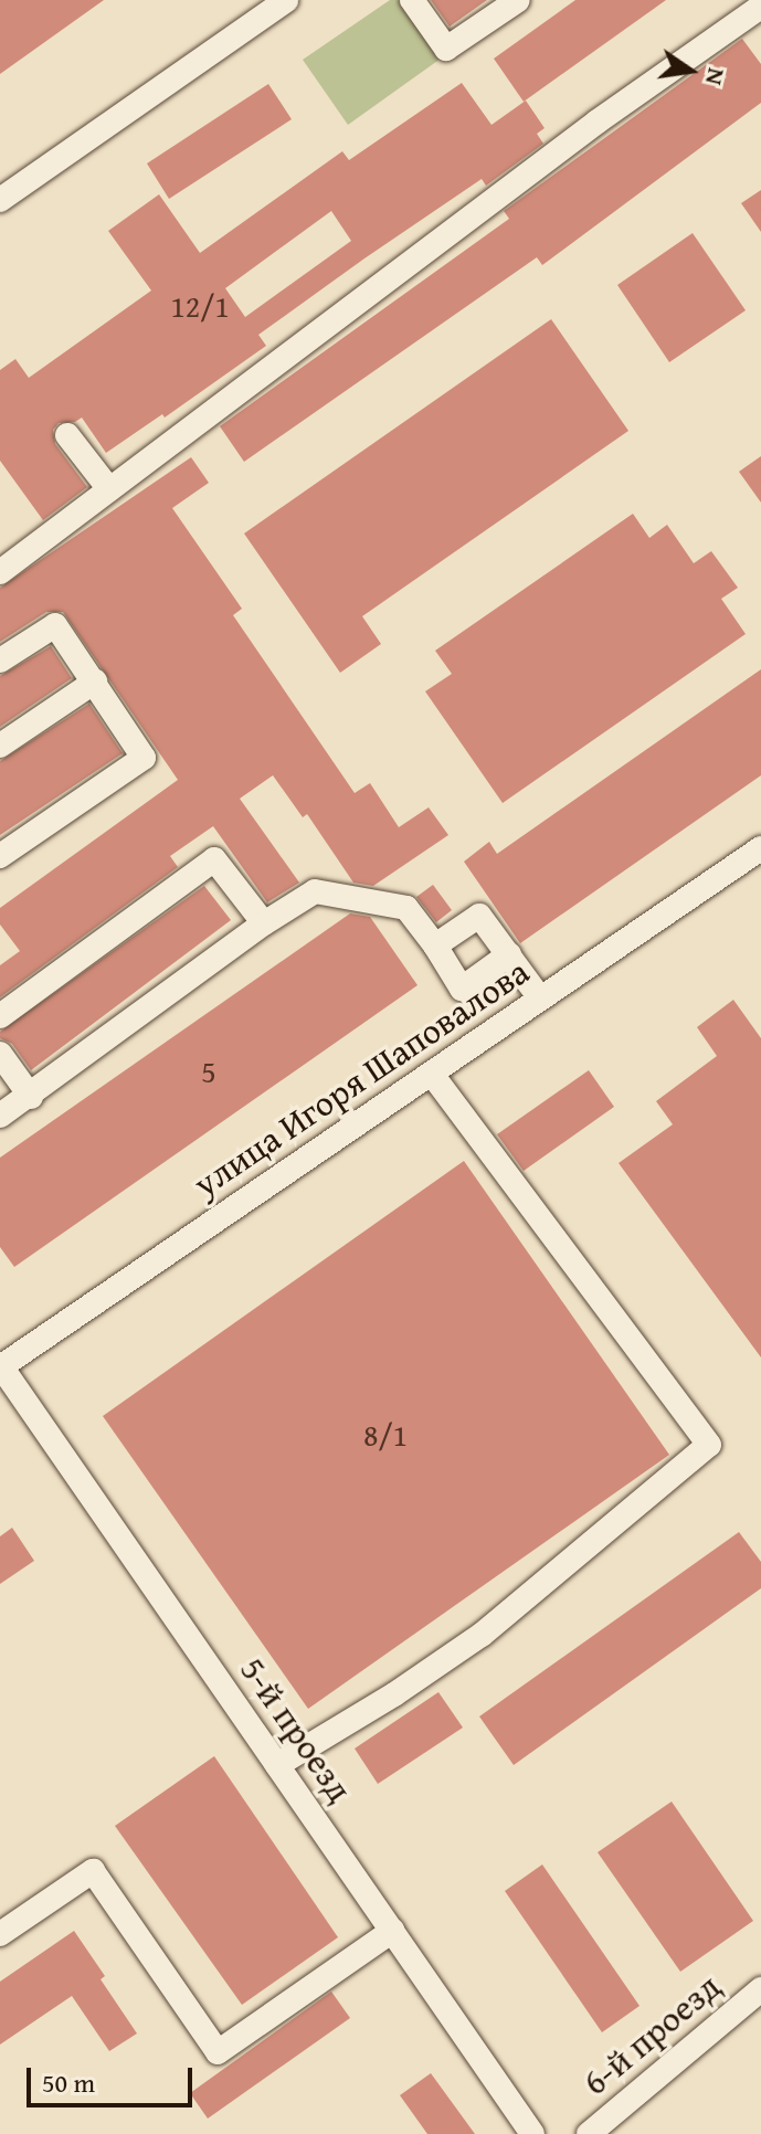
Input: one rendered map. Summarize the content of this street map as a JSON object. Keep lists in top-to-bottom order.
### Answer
{
  "streets": {
    "street": ["улица Игоря Шаповалова", "5-й проезд", "6-й проезд"]
  },
  "crossings": [
    ["улица Игоря Шаповалова", "5-й проезд"]
  ],
  "house_numbers": ["12/1", "5", "8/1"],
  "scale_bar": "50 m",
  "north": "right"
}
